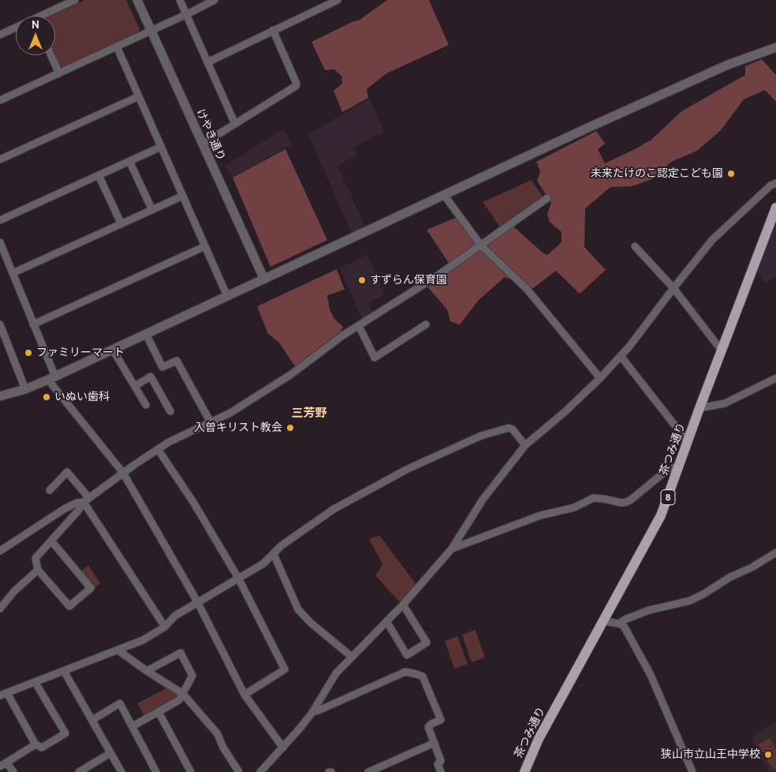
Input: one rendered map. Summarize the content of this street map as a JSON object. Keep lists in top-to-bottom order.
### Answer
{
  "streets": {
    "main road": ["茶つみ通り", "8"],
    "street": ["けやき通り"]
  },
  "districts": ["三芳野"],
  "places": [
    "未来たけのこ認定こども園",
    "すずらん保育園",
    "ファミリーマート",
    "いぬい歯科",
    "入曽キリスト教会",
    "狭山市立山王中学校"
  ],
  "north": "top"
}
